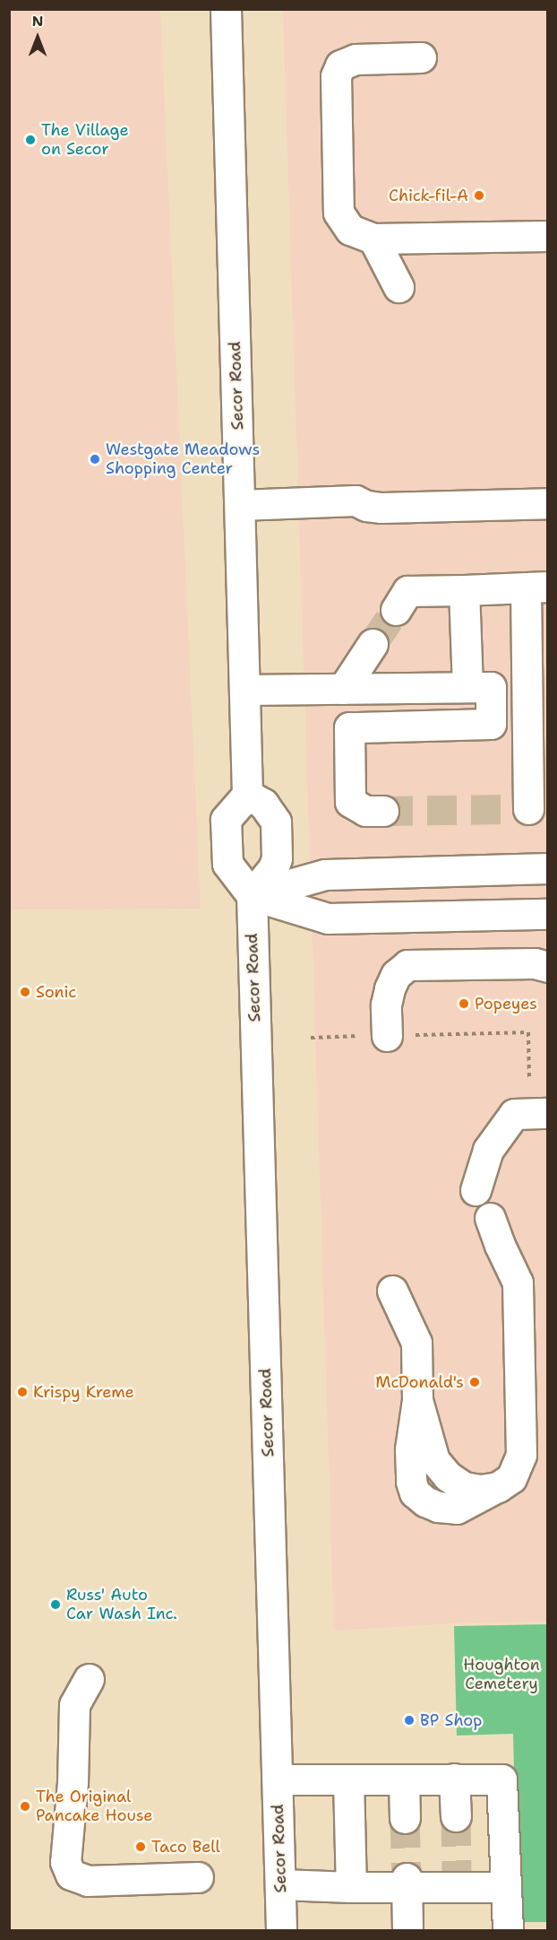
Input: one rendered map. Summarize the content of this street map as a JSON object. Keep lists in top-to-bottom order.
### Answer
{
  "streets": {
    "main road": ["Secor Road"]
  },
  "parks": ["Houghton Cemetery"],
  "places": [
    "The Village on Secor",
    "Chick-fil-A",
    "Westgate Meadows Shopping Center",
    "Sonic",
    "Popeyes",
    "McDonald's",
    "Krispy Kreme",
    "Russ' Auto Car Wash Inc.",
    "BP Shop",
    "The Original Pancake House",
    "Taco Bell"
  ],
  "north": "top"
}
